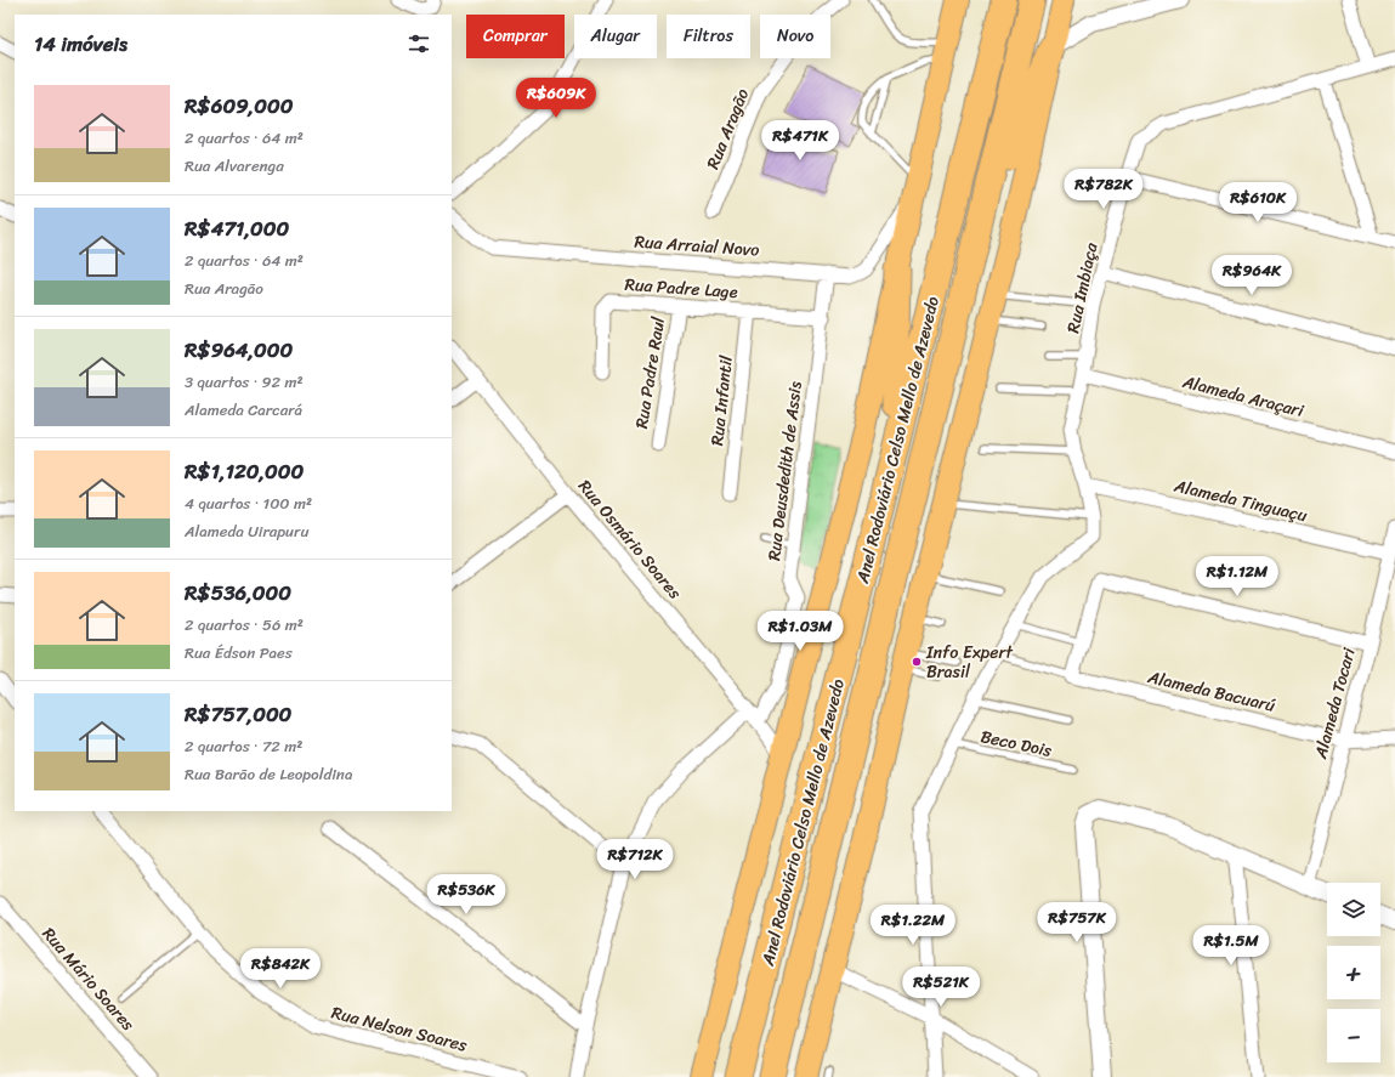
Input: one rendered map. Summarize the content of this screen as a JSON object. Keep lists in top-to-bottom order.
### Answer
{
  "streets": {
    "highway": ["Anel Rodoviário Celso Mello de Azevedo"],
    "street": [
      "Rua Aragão",
      "Rua Arraial Novo",
      "Rua Padre Lage",
      "Rua Imbiaça",
      "Rua Padre Raul",
      "Alameda Araçari",
      "Rua Infantil",
      "Rua Deusdedith de Assis",
      "Alameda Tinguaçu",
      "Rua Osmário Soares",
      "Alameda Bacuarú",
      "Alameda Tocari",
      "Rua Mário Soares",
      "Rua Nelson Soares"
    ],
    "lane": ["Beco Dois"]
  },
  "crossings": [
    ["Rua Arraial Novo", "Anel Rodoviário Celso Mello de Azevedo"],
    ["Rua Arraial Novo", "Rua Deusdedith de Assis"],
    ["Rua Padre Lage", "Rua Padre Raul"],
    ["Rua Padre Lage", "Rua Infantil"],
    ["Rua Padre Lage", "Rua Deusdedith de Assis"],
    ["Rua Imbiaça", "Alameda Araçari"],
    ["Rua Imbiaça", "Alameda Tinguaçu"],
    ["Anel Rodoviário Celso Mello de Azevedo", "Rua Osmário Soares"],
    ["Rua Deusdedith de Assis", "Rua Osmário Soares"],
    ["Alameda Tinguaçu", "Alameda Tocari"],
    ["Alameda Bacuarú", "Alameda Tocari"]
  ],
  "places": ["Info Expert Brasil"],
  "page": {
    "chip": [
      "Comprar",
      "Alugar",
      "Filtros",
      "Novo"
    ],
    "heading": "14 imóveis",
    "list": [
      {
        "name": "R$609,000",
        "note": "2 quartos · 64 m² · Rua Alvarenga"
      },
      {
        "name": "R$471,000",
        "note": "2 quartos · 64 m² · Rua Aragão"
      },
      {
        "name": "R$964,000",
        "note": "3 quartos · 92 m² · Alameda Carcará"
      },
      {
        "name": "R$1,120,000",
        "note": "4 quartos · 100 m² · Alameda Uirapuru"
      },
      {
        "name": "R$536,000",
        "note": "2 quartos · 56 m² · Rua Édson Paes"
      },
      {
        "name": "R$757,000",
        "note": "2 quartos · 72 m² · Rua Barão de Leopoldina"
      }
    ],
    "price": [
      "R$609K",
      "R$471K",
      "R$782K",
      "R$610K",
      "R$964K",
      "R$1.12M",
      "R$1.03M",
      "R$712K",
      "R$536K",
      "R$757K",
      "R$1.22M",
      "R$1.5M",
      "R$842K",
      "R$521K"
    ],
    "map_buttons": ["+", "−"]
  }
}
